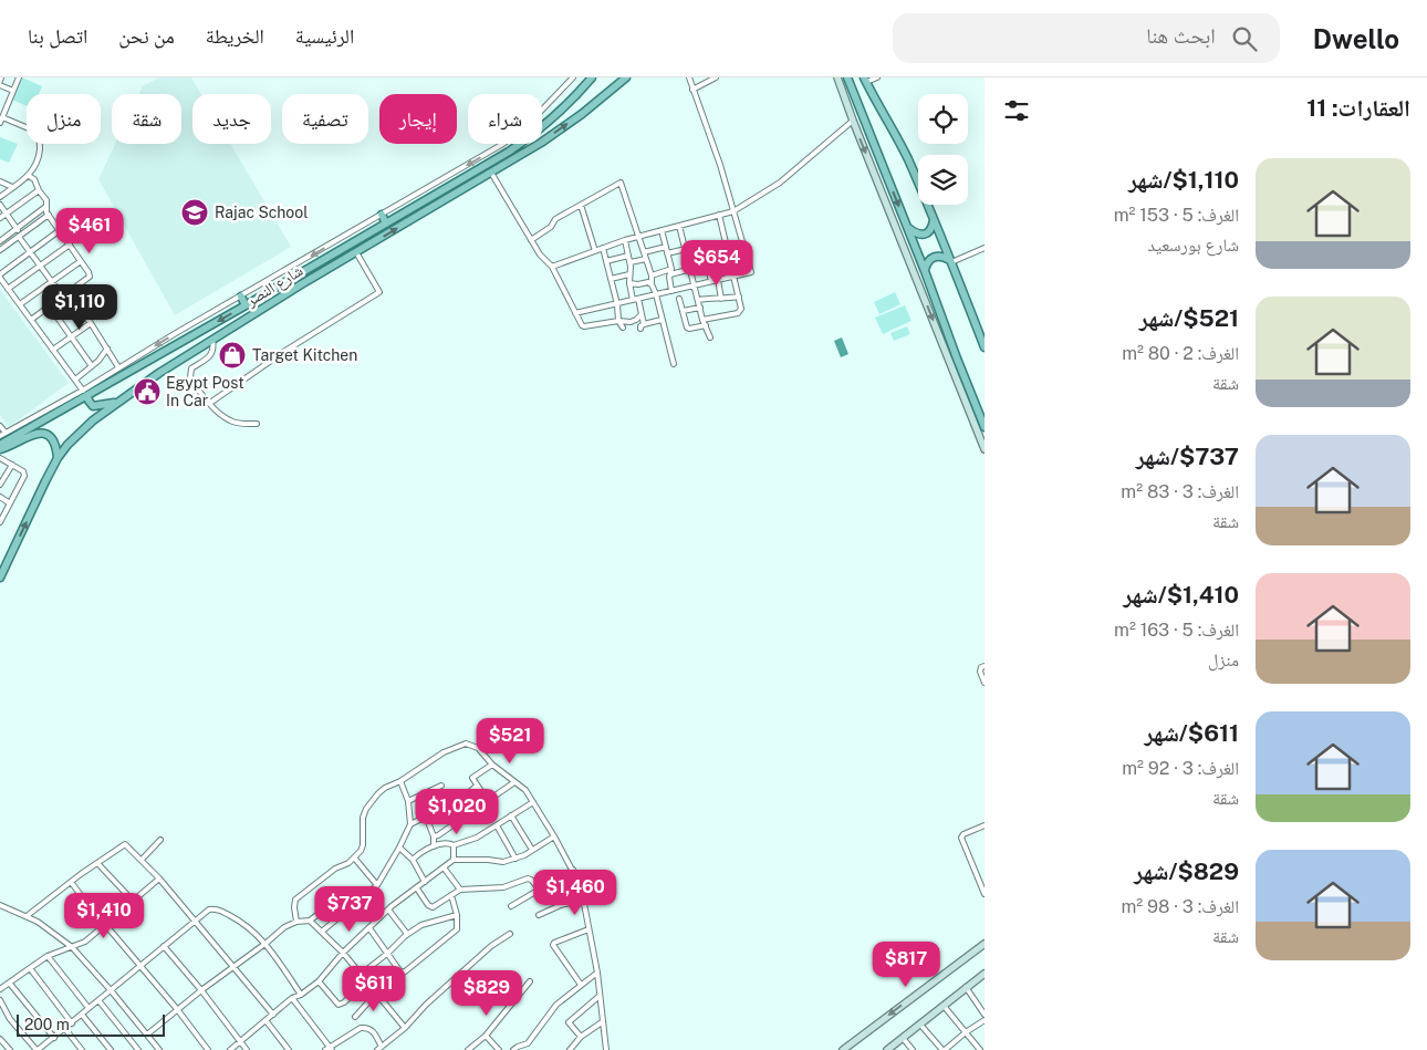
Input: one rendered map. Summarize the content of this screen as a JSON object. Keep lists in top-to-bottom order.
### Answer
{
  "streets": {
    "main road": ["شارع النصر"]
  },
  "places": {
    "school or university": ["Rajac School"],
    "shop": ["Target Kitchen"],
    "public building": ["Egypt Post In Car"]
  },
  "scale_bar": "200 m",
  "page": {
    "header": "Dwello",
    "search": "ابحث هنا",
    "nav": [
      "الرئيسية",
      "الخريطة",
      "من نحن",
      "اتصل بنا"
    ],
    "heading": "العقارات: 11",
    "chip": [
      "شراء",
      "إيجار",
      "تصفية",
      "جديد",
      "شقة",
      "منزل"
    ],
    "list": [
      {
        "name": "$1,110/شهر",
        "note": "الغرف: 5 · 153 m² · شارع بورسعيد"
      },
      {
        "name": "$521/شهر",
        "note": "الغرف: 2 · 80 m² · شقة"
      },
      {
        "name": "$737/شهر",
        "note": "الغرف: 3 · 83 m² · شقة"
      },
      {
        "name": "$1,410/شهر",
        "note": "الغرف: 5 · 163 m² · منزل"
      },
      {
        "name": "$611/شهر",
        "note": "الغرف: 3 · 92 m² · شقة"
      },
      {
        "name": "$829/شهر",
        "note": "الغرف: 3 · 98 m² · شقة"
      }
    ],
    "price": [
      "$461",
      "$654",
      "$1,110",
      "$521",
      "$1,020",
      "$1,460",
      "$737",
      "$1,410",
      "$817",
      "$611",
      "$829"
    ],
    "scale": "200 m"
  }
}
